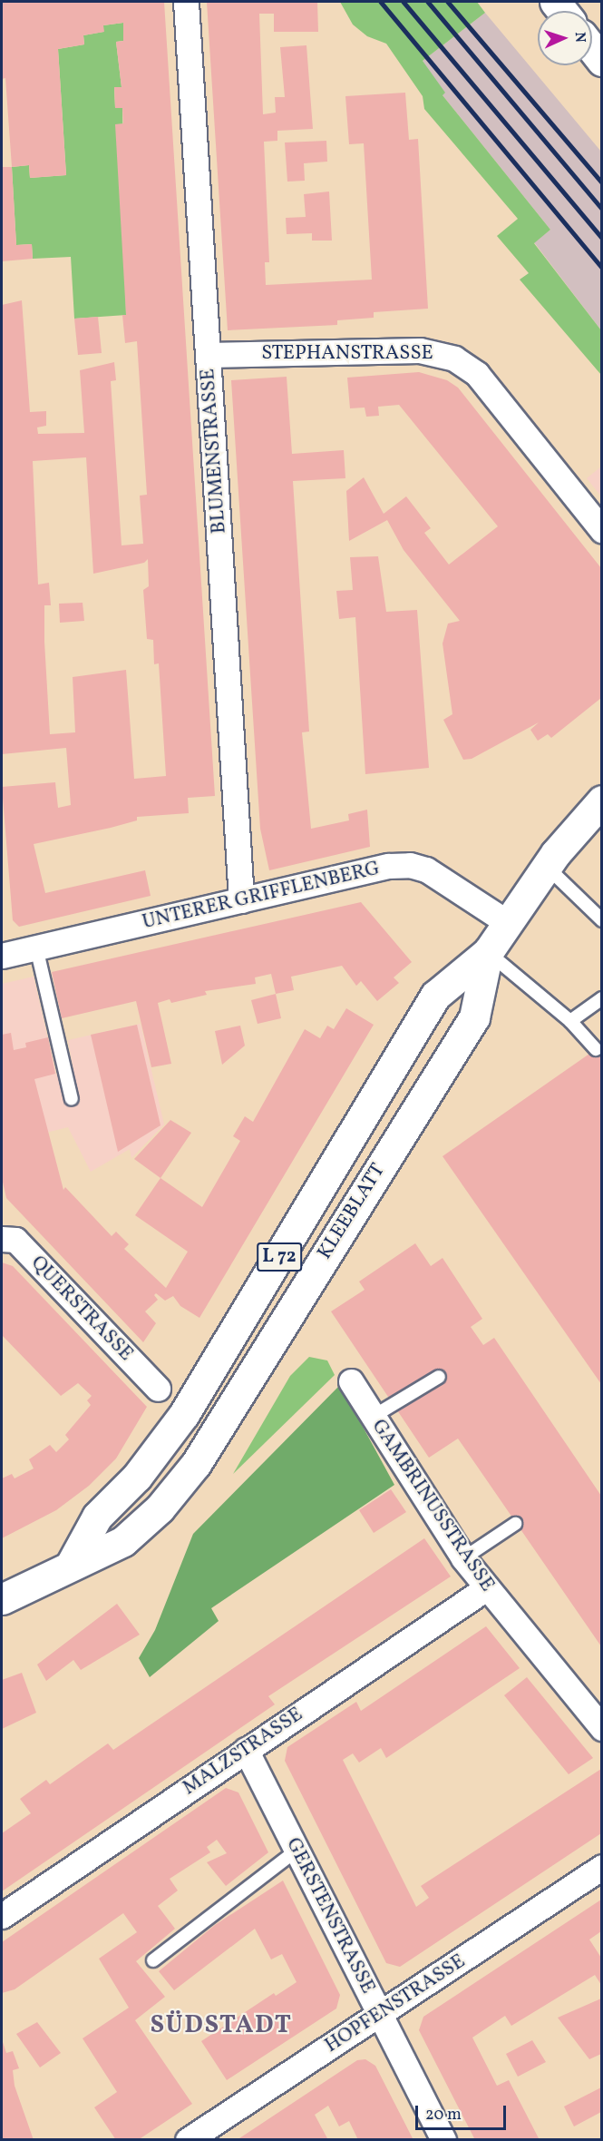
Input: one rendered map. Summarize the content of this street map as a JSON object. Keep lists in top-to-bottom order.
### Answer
{
  "streets": {
    "main road": ["KLEEBLATT", "L 72"],
    "street": [
      "STEPHANSTRASSE",
      "BLUMENSTRASSE",
      "UNTERER GRIFFLENBERG",
      "QUERSTRASSE",
      "GAMBRINUSSTRASSE",
      "MALZSTRASSE",
      "GERSTENSTRASSE",
      "HOPFENSTRASSE"
    ]
  },
  "crossings": [
    ["STEPHANSTRASSE", "BLUMENSTRASSE"],
    ["BLUMENSTRASSE", "UNTERER GRIFFLENBERG"],
    ["UNTERER GRIFFLENBERG", "KLEEBLATT"],
    ["GAMBRINUSSTRASSE", "MALZSTRASSE"],
    ["MALZSTRASSE", "GERSTENSTRASSE"],
    ["GERSTENSTRASSE", "HOPFENSTRASSE"]
  ],
  "districts": ["SÜDSTADT"],
  "scale_bar": "20 m",
  "north": "right"
}
